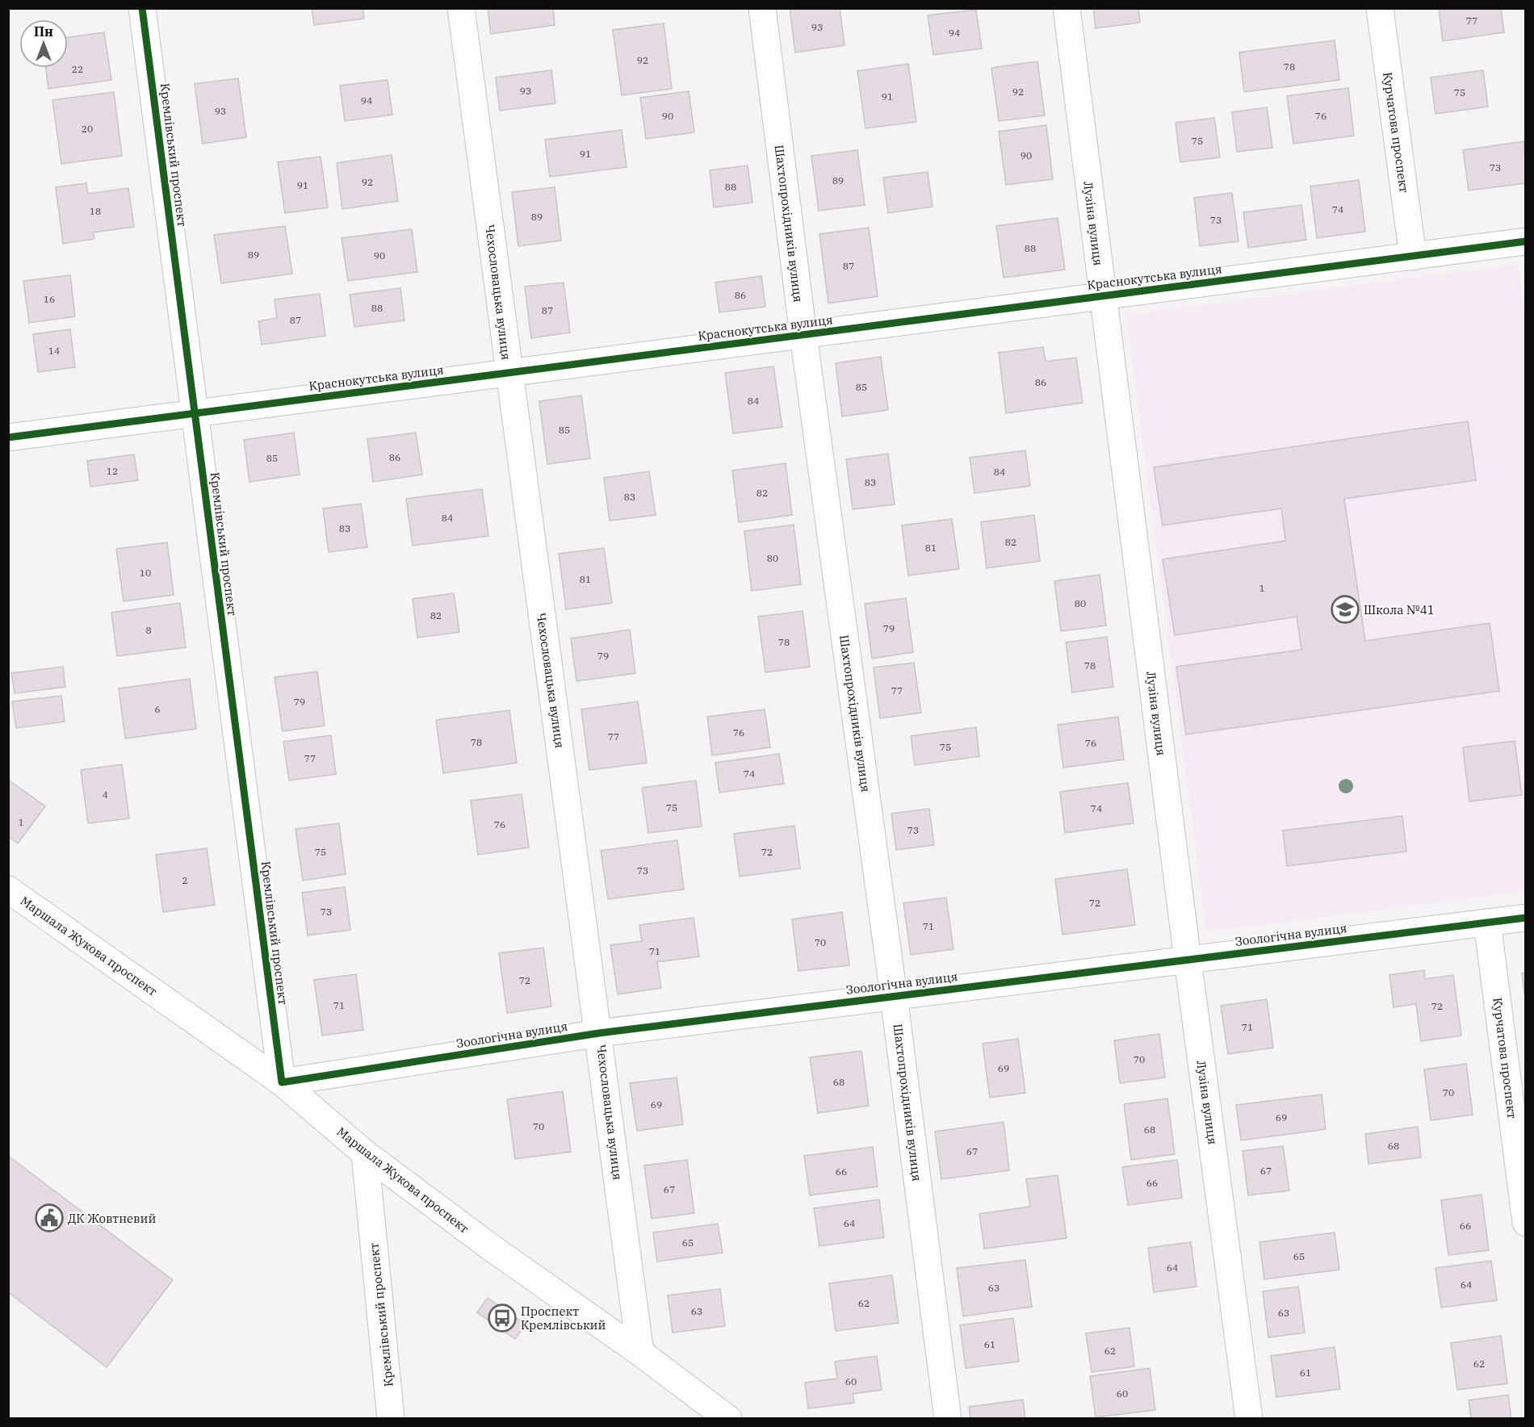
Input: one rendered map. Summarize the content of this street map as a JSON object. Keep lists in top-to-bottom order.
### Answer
{
  "streets": {
    "street": [
      "Курчатова проспект",
      "Кремлівський проспект",
      "Шахтопрохідників вулиця",
      "Лузіна вулиця",
      "Краснокутська вулиця",
      "Чехословацька вулиця",
      "Зоологічна вулиця",
      "Маршала Жукова проспект"
    ]
  },
  "crossings": [
    ["Курчатова проспект", "Краснокутська вулиця"],
    ["Курчатова проспект", "Зоологічна вулиця"],
    ["Кремлівський проспект", "Краснокутська вулиця"],
    ["Кремлівський проспект", "Зоологічна вулиця"],
    ["Кремлівський проспект", "Маршала Жукова проспект"],
    ["Шахтопрохідників вулиця", "Краснокутська вулиця"],
    ["Шахтопрохідників вулиця", "Зоологічна вулиця"],
    ["Лузіна вулиця", "Краснокутська вулиця"],
    ["Лузіна вулиця", "Зоологічна вулиця"],
    ["Краснокутська вулиця", "Чехословацька вулиця"],
    ["Чехословацька вулиця", "Зоологічна вулиця"],
    ["Чехословацька вулиця", "Маршала Жукова проспект"],
    ["Зоологічна вулиця", "Маршала Жукова проспект"]
  ],
  "places": {
    "school or university": ["Школа №41"],
    "public building": ["ДК Жовтневий"],
    "bus stop": ["Проспект Кремлівський"]
  },
  "house_numbers": [
    "77",
    "93",
    "94",
    "92",
    "78",
    "22",
    "93",
    "92",
    "75",
    "91",
    "94",
    "93",
    "90",
    "76",
    "20",
    "75",
    "91",
    "90",
    "73",
    "89",
    "92",
    "91",
    "88",
    "74",
    "18",
    "89",
    "73",
    "88",
    "89",
    "90",
    "87",
    "86",
    "16",
    "88",
    "87",
    "87",
    "14",
    "86",
    "85",
    "84",
    "85",
    "86",
    "85",
    "12",
    "84",
    "83",
    "82",
    "83",
    "84",
    "83",
    "82",
    "81",
    "80",
    "10",
    "81",
    "1",
    "80",
    "82",
    "79",
    "8",
    "78",
    "79",
    "78",
    "77",
    "79",
    "6",
    "76",
    "77",
    "78",
    "76",
    "75",
    "77",
    "74",
    "4",
    "75",
    "74",
    "1",
    "76",
    "73",
    "75",
    "72",
    "73",
    "2",
    "72",
    "73",
    "71",
    "70",
    "71",
    "72",
    "71",
    "72",
    "71",
    "70",
    "69",
    "68",
    "70",
    "69",
    "69",
    "70",
    "68",
    "68",
    "67",
    "67",
    "66",
    "66",
    "67",
    "64",
    "66",
    "65",
    "65",
    "64",
    "64",
    "63",
    "62",
    "63",
    "63",
    "61",
    "62",
    "62",
    "61",
    "60",
    "60"
  ],
  "north": "top"
}
